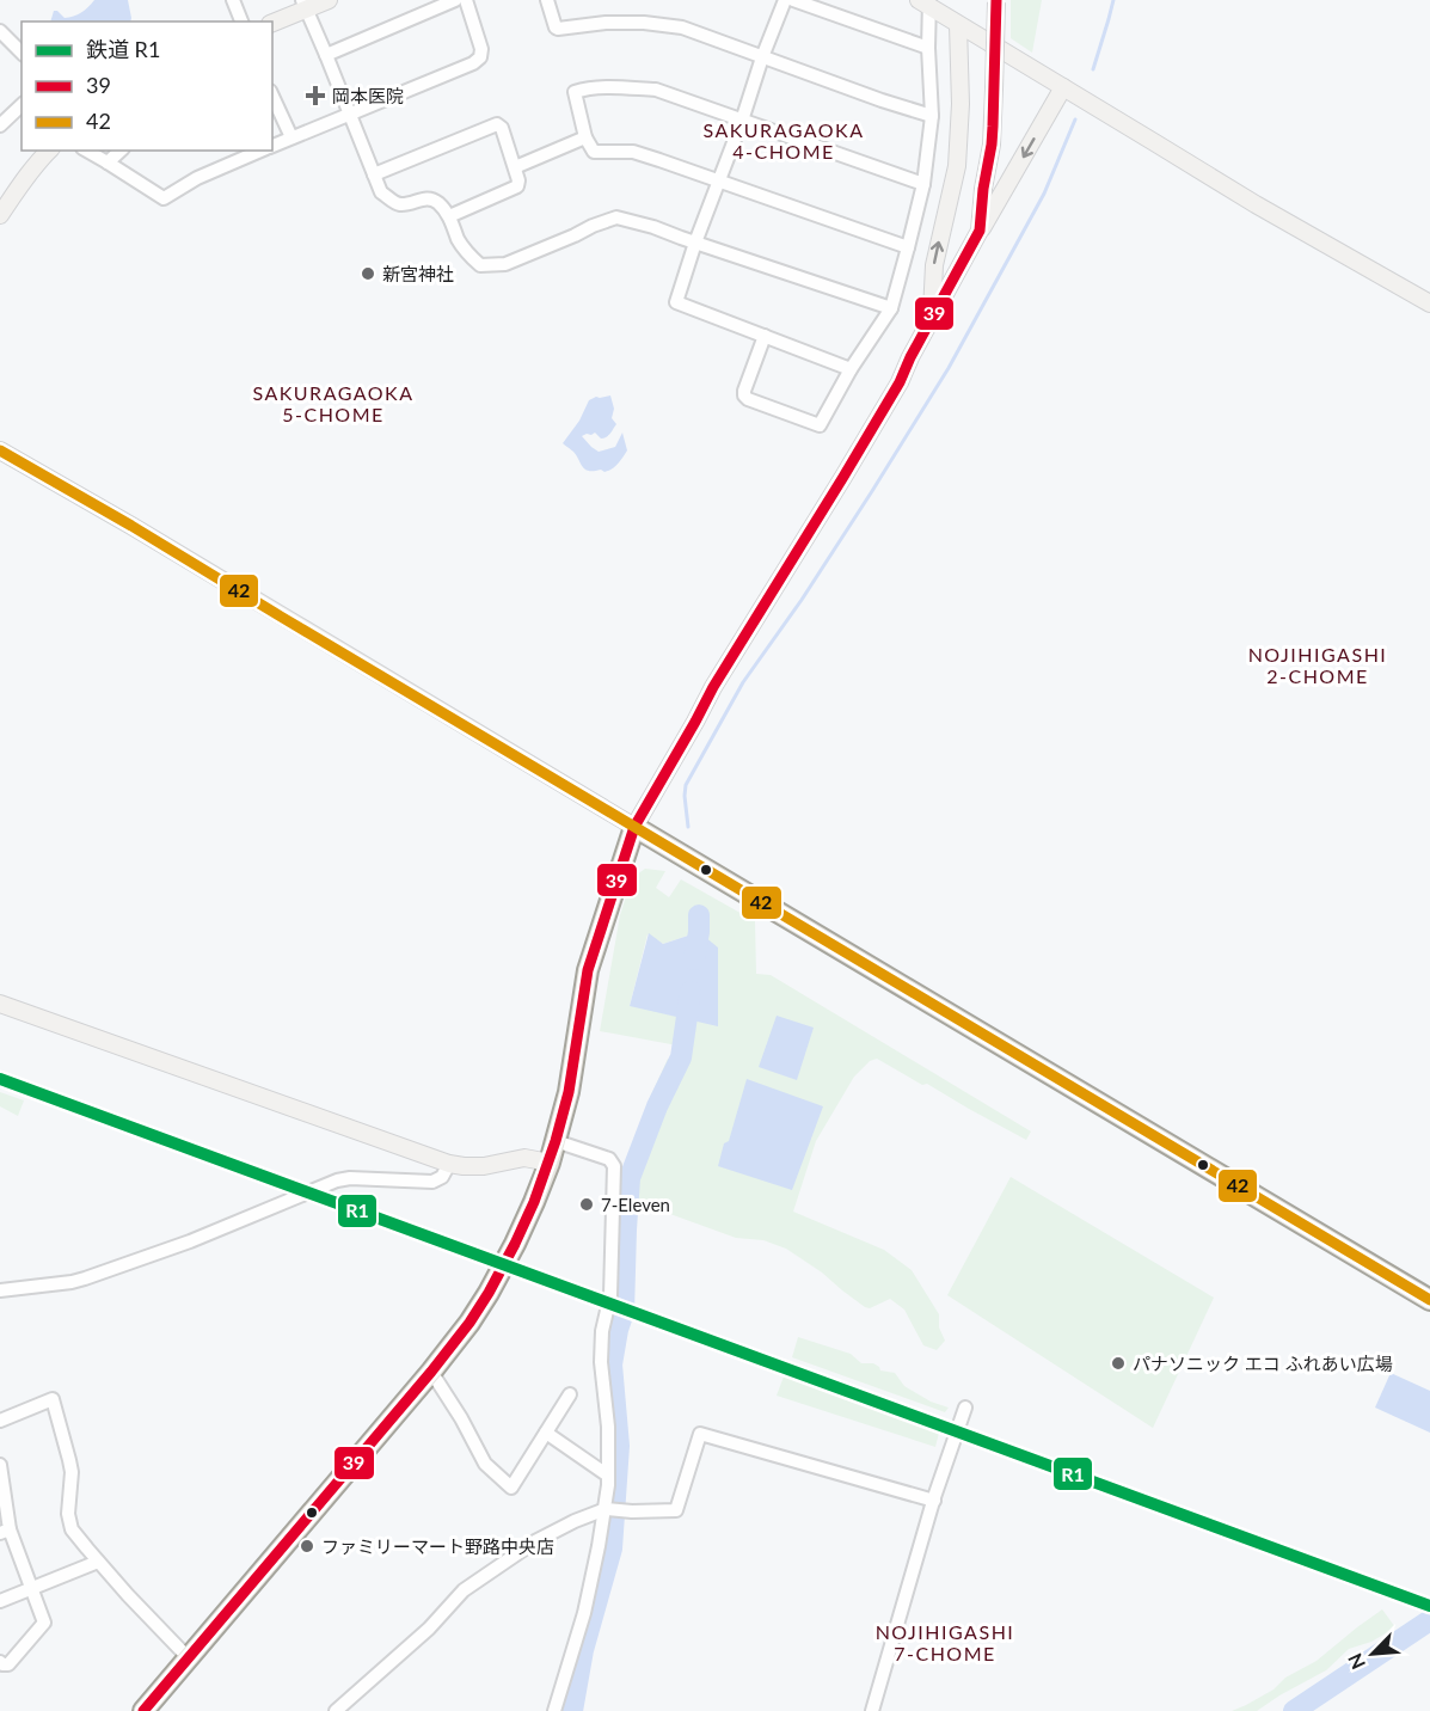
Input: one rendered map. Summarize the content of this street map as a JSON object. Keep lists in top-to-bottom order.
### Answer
{
  "districts": [
    "SAKURAGAOKA 4-CHOME",
    "SAKURAGAOKA 5-CHOME",
    "NOJIHIGASHI 2-CHOME",
    "NOJIHIGASHI 7-CHOME"
  ],
  "places": {
    "health": ["岡本医院"],
    "other": [
      "新宮神社",
      "7-Eleven",
      "パナソニック エコ ふれあい広場",
      "ファミリーマート野路中央店"
    ]
  },
  "lines": ["transit line 39", "transit line 42", "rail line R1"],
  "legend": ["鉄道 R1", "39", "42"],
  "north": "bottom left"
}
